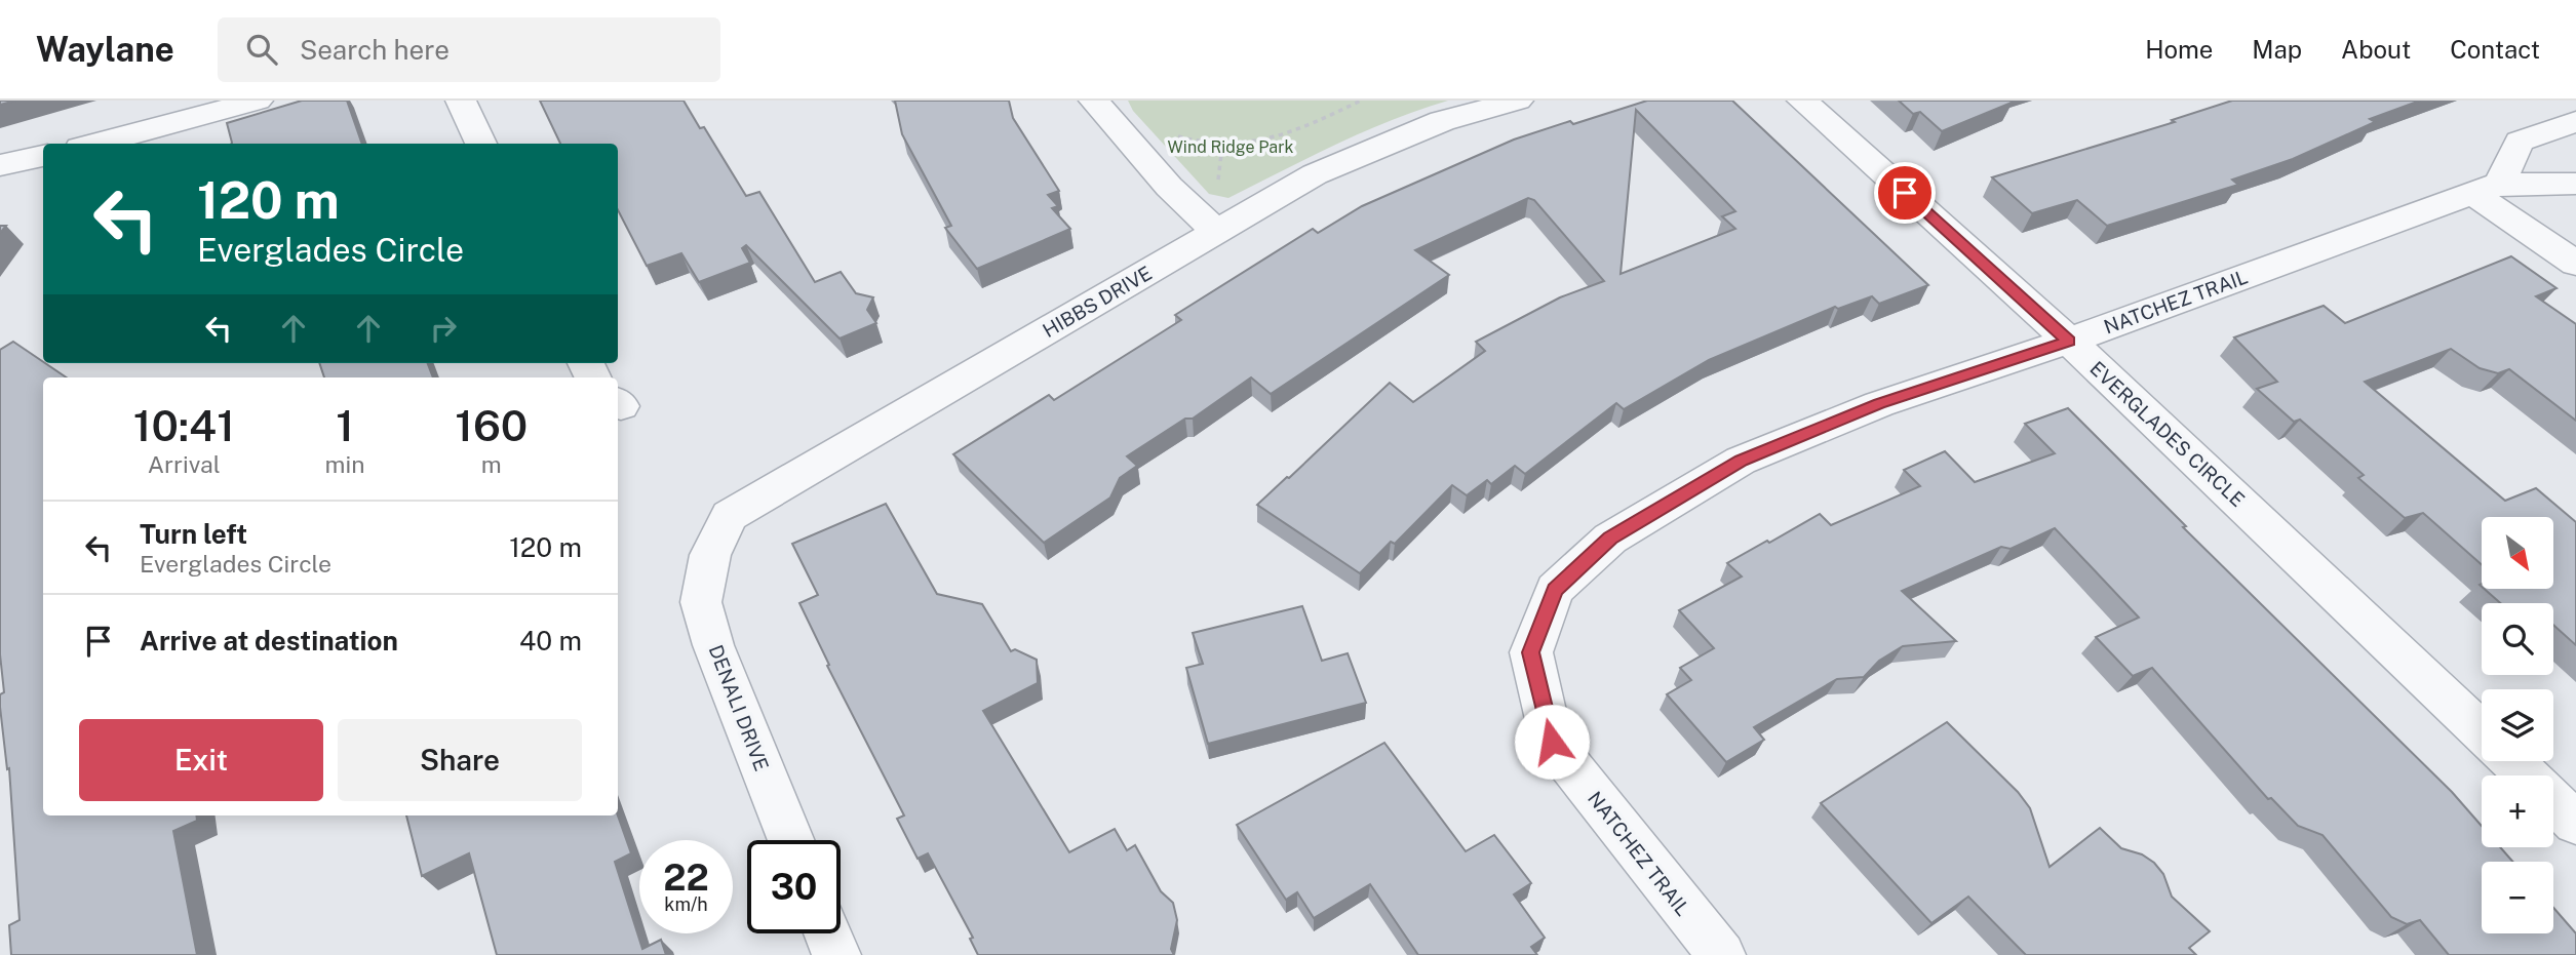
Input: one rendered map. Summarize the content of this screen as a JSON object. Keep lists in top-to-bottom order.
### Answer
{
  "streets": {
    "street": [
      "HIBBS DRIVE",
      "NATCHEZ TRAIL",
      "EVERGLADES CIRCLE",
      "DENALI DRIVE"
    ]
  },
  "crossings": [
    ["HIBBS DRIVE", "DENALI DRIVE"],
    ["NATCHEZ TRAIL", "EVERGLADES CIRCLE"]
  ],
  "parks": ["Wind Ridge Park"],
  "north": "bottom right",
  "page": {
    "header": "Waylane",
    "search": "Search here",
    "nav": [
      "Home",
      "Map",
      "About",
      "Contact"
    ],
    "turn": ["120 m", "Everglades Circle"],
    "eta": [
      "10:41",
      "Arrival",
      "1",
      "min",
      "160",
      "m"
    ],
    "list": [
      {
        "name": "Turn left",
        "note": "Everglades Circle",
        "value": "120 m"
      },
      {
        "name": "Arrive at destination",
        "value": "40 m"
      }
    ],
    "map_buttons": ["+", "−"],
    "buttons": ["Exit", "Share"],
    "speed": "22 km/h",
    "limit": "30"
  }
}
